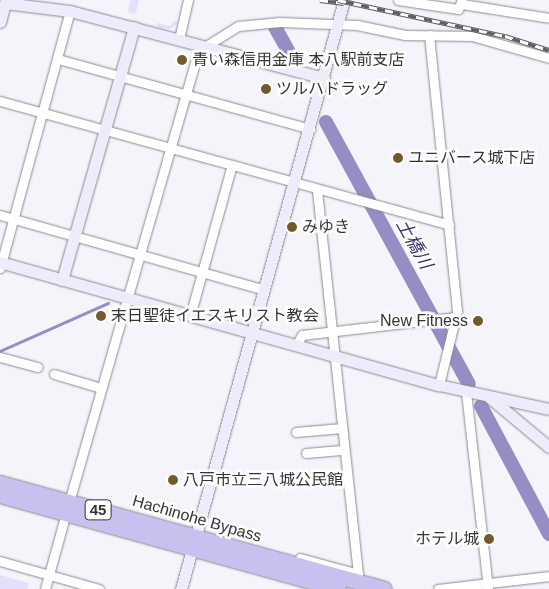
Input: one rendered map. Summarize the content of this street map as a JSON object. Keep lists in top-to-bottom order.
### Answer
{
  "streets": {
    "highway": ["45", "Hachinohe Bypass"]
  },
  "water": ["土橋川"],
  "places": [
    "青い森信用金庫 本八駅前支店",
    "ツルハドラッグ",
    "ユニバース城下店",
    "みゆき",
    "末日聖徒イエスキリスト教会",
    "New Fitness",
    "八戸市立三八城公民館",
    "ホテル城"
  ]
}
